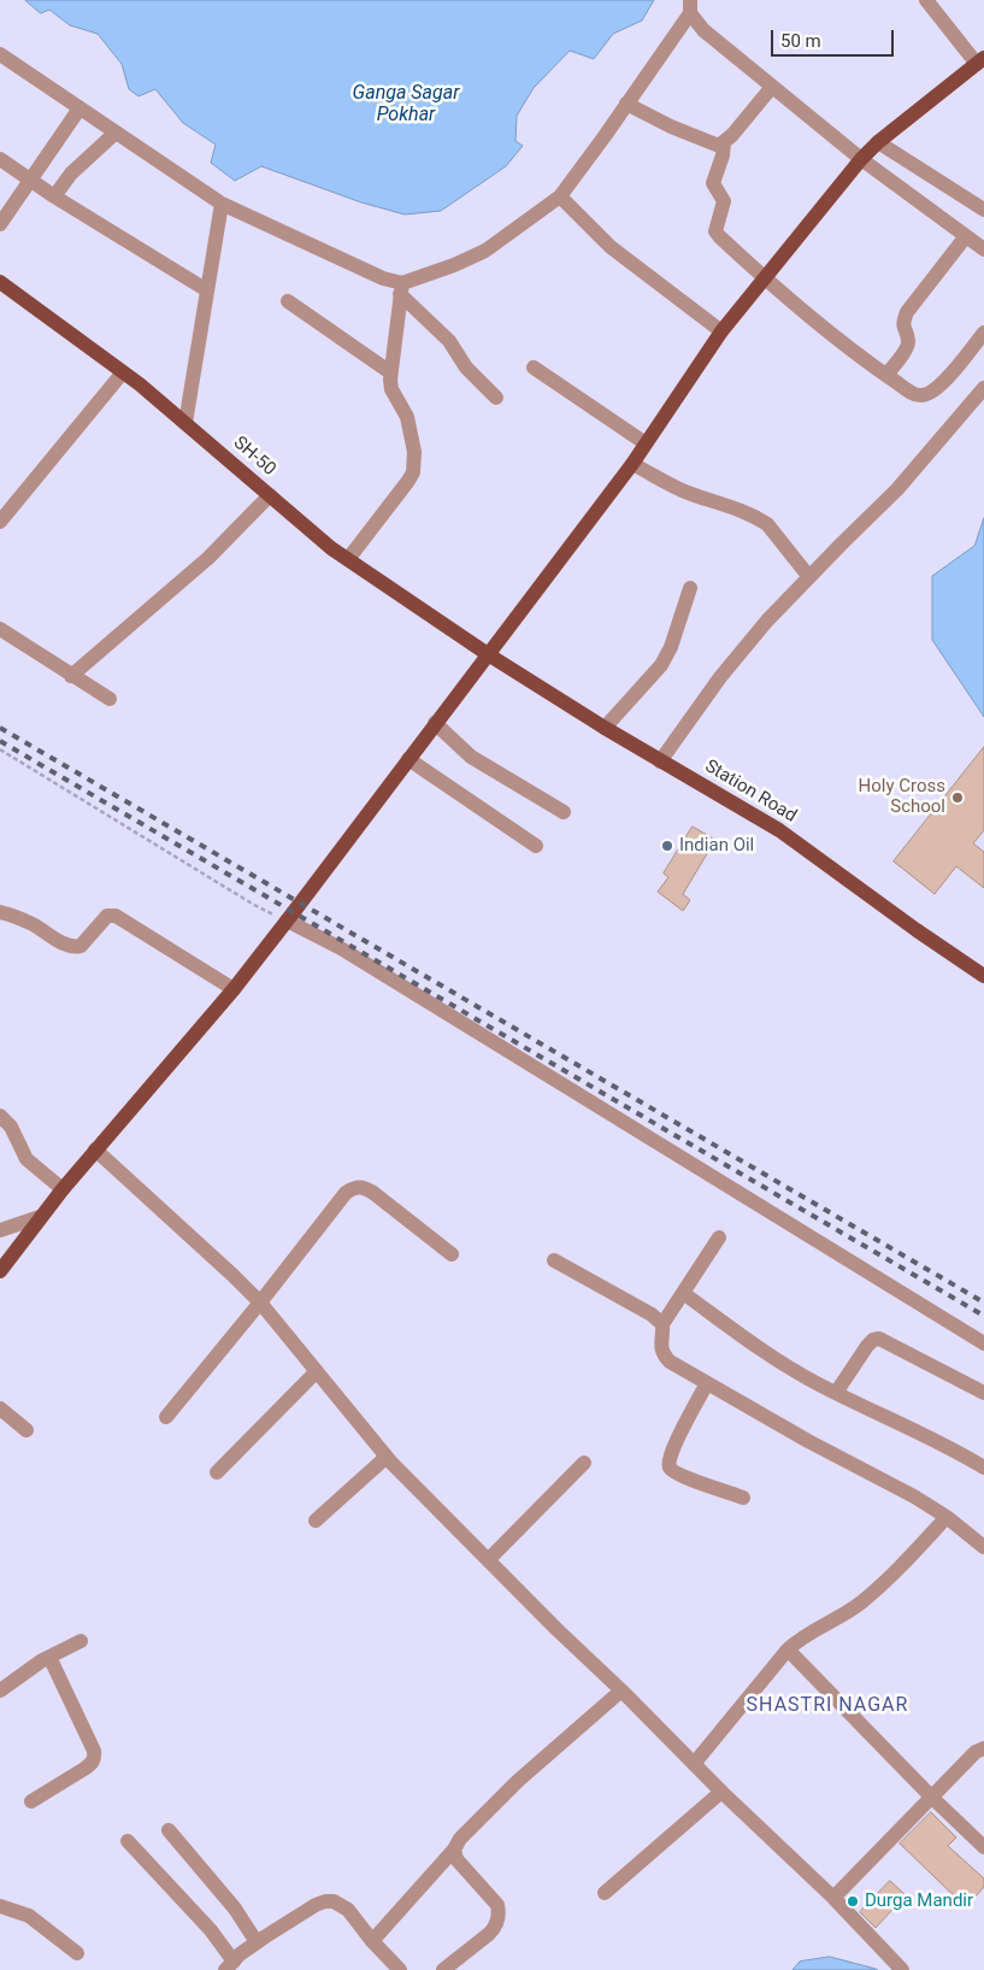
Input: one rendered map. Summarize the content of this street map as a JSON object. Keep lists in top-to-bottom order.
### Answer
{
  "streets": {
    "main road": ["SH-50", "Station Road"]
  },
  "crossings": [
    ["SH-50", "Station Road"]
  ],
  "districts": ["SHASTRI NAGAR"],
  "water": ["Ganga Sagar Pokhar"],
  "places": ["Holy Cross School", "Indian Oil", "Durga Mandir"],
  "scale_bar": "50 m"
}
